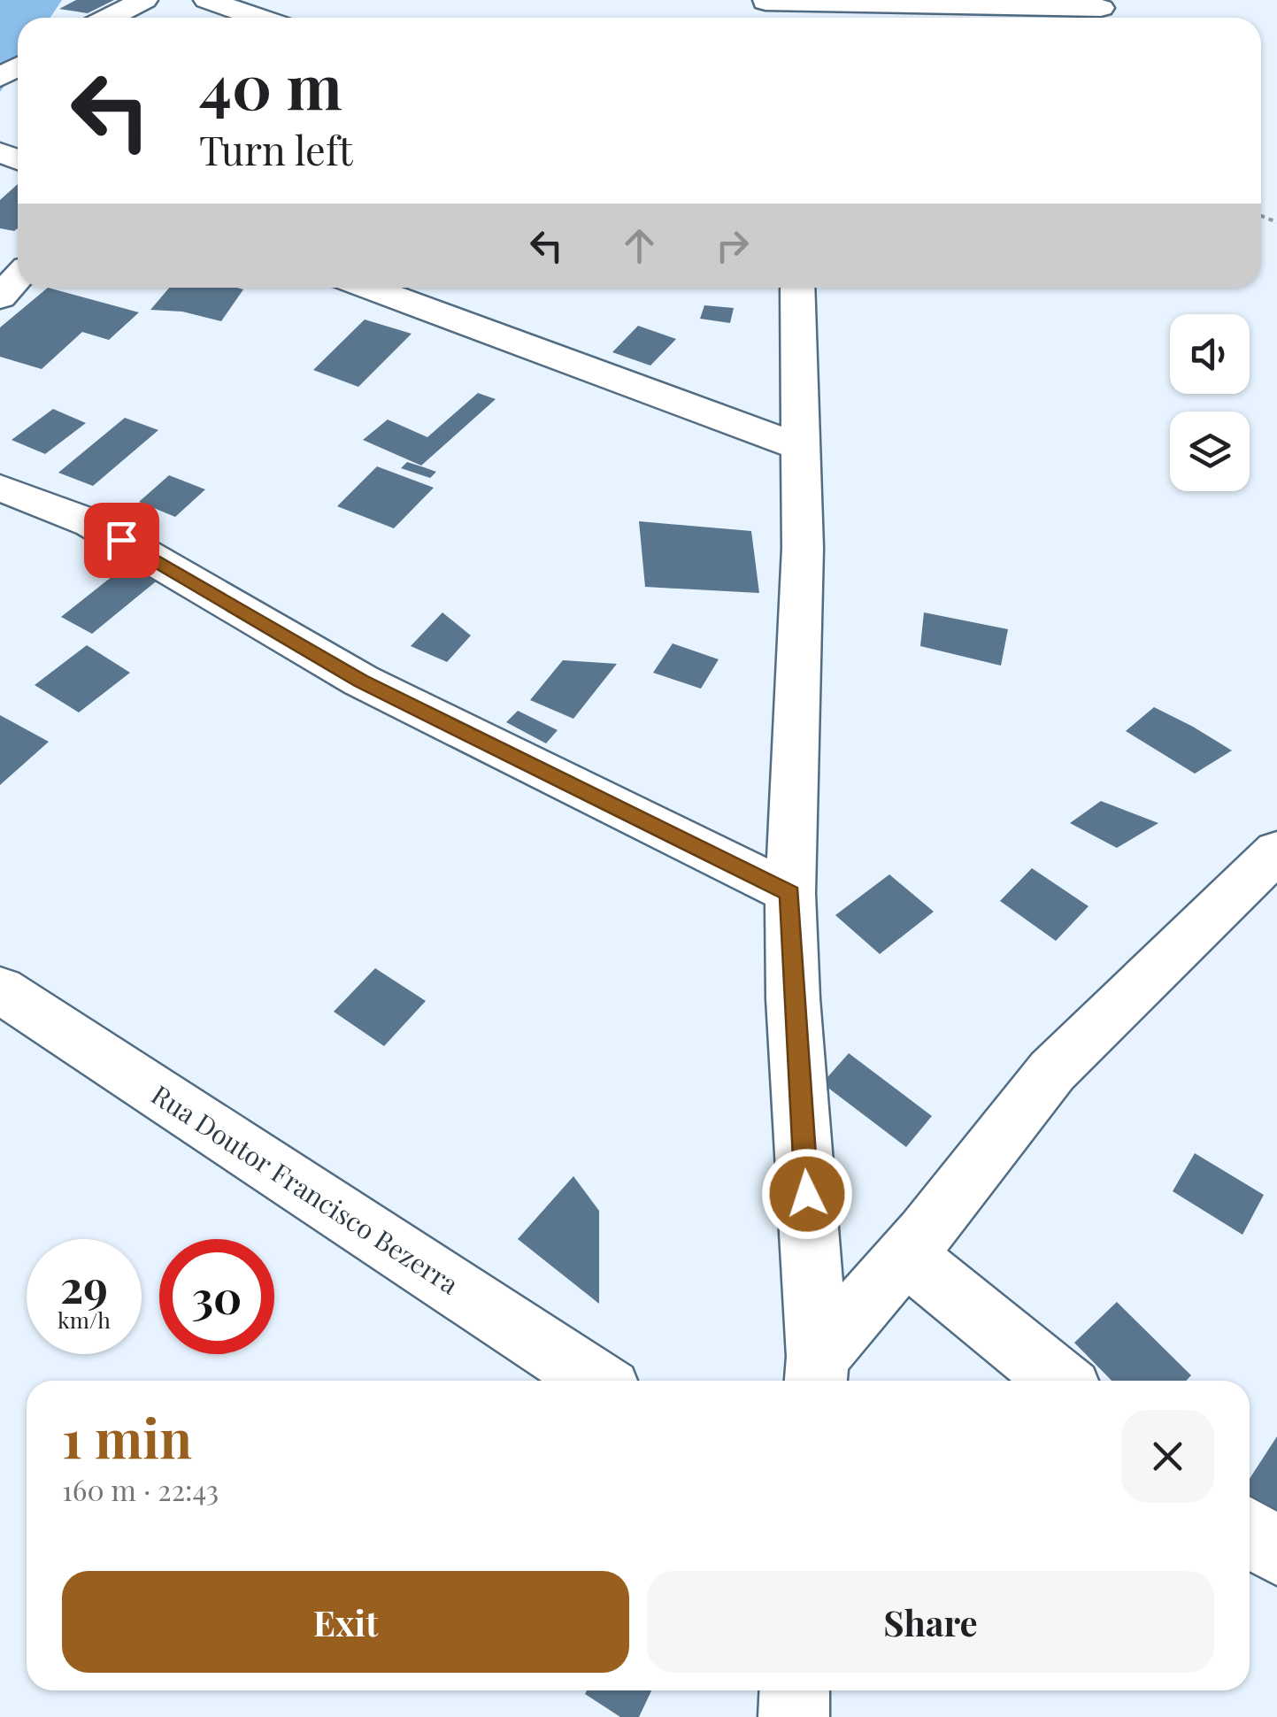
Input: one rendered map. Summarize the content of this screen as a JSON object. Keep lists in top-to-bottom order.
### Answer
{
  "streets": {
    "street": ["Rua Doutor Francisco Bezerra"]
  },
  "page": {
    "turn": ["40 m", "Turn left"],
    "speed": "29 km/h",
    "limit": "30",
    "heading": ["1 min", "160 m · 22:43"],
    "buttons": ["Exit", "Share"]
  }
}
